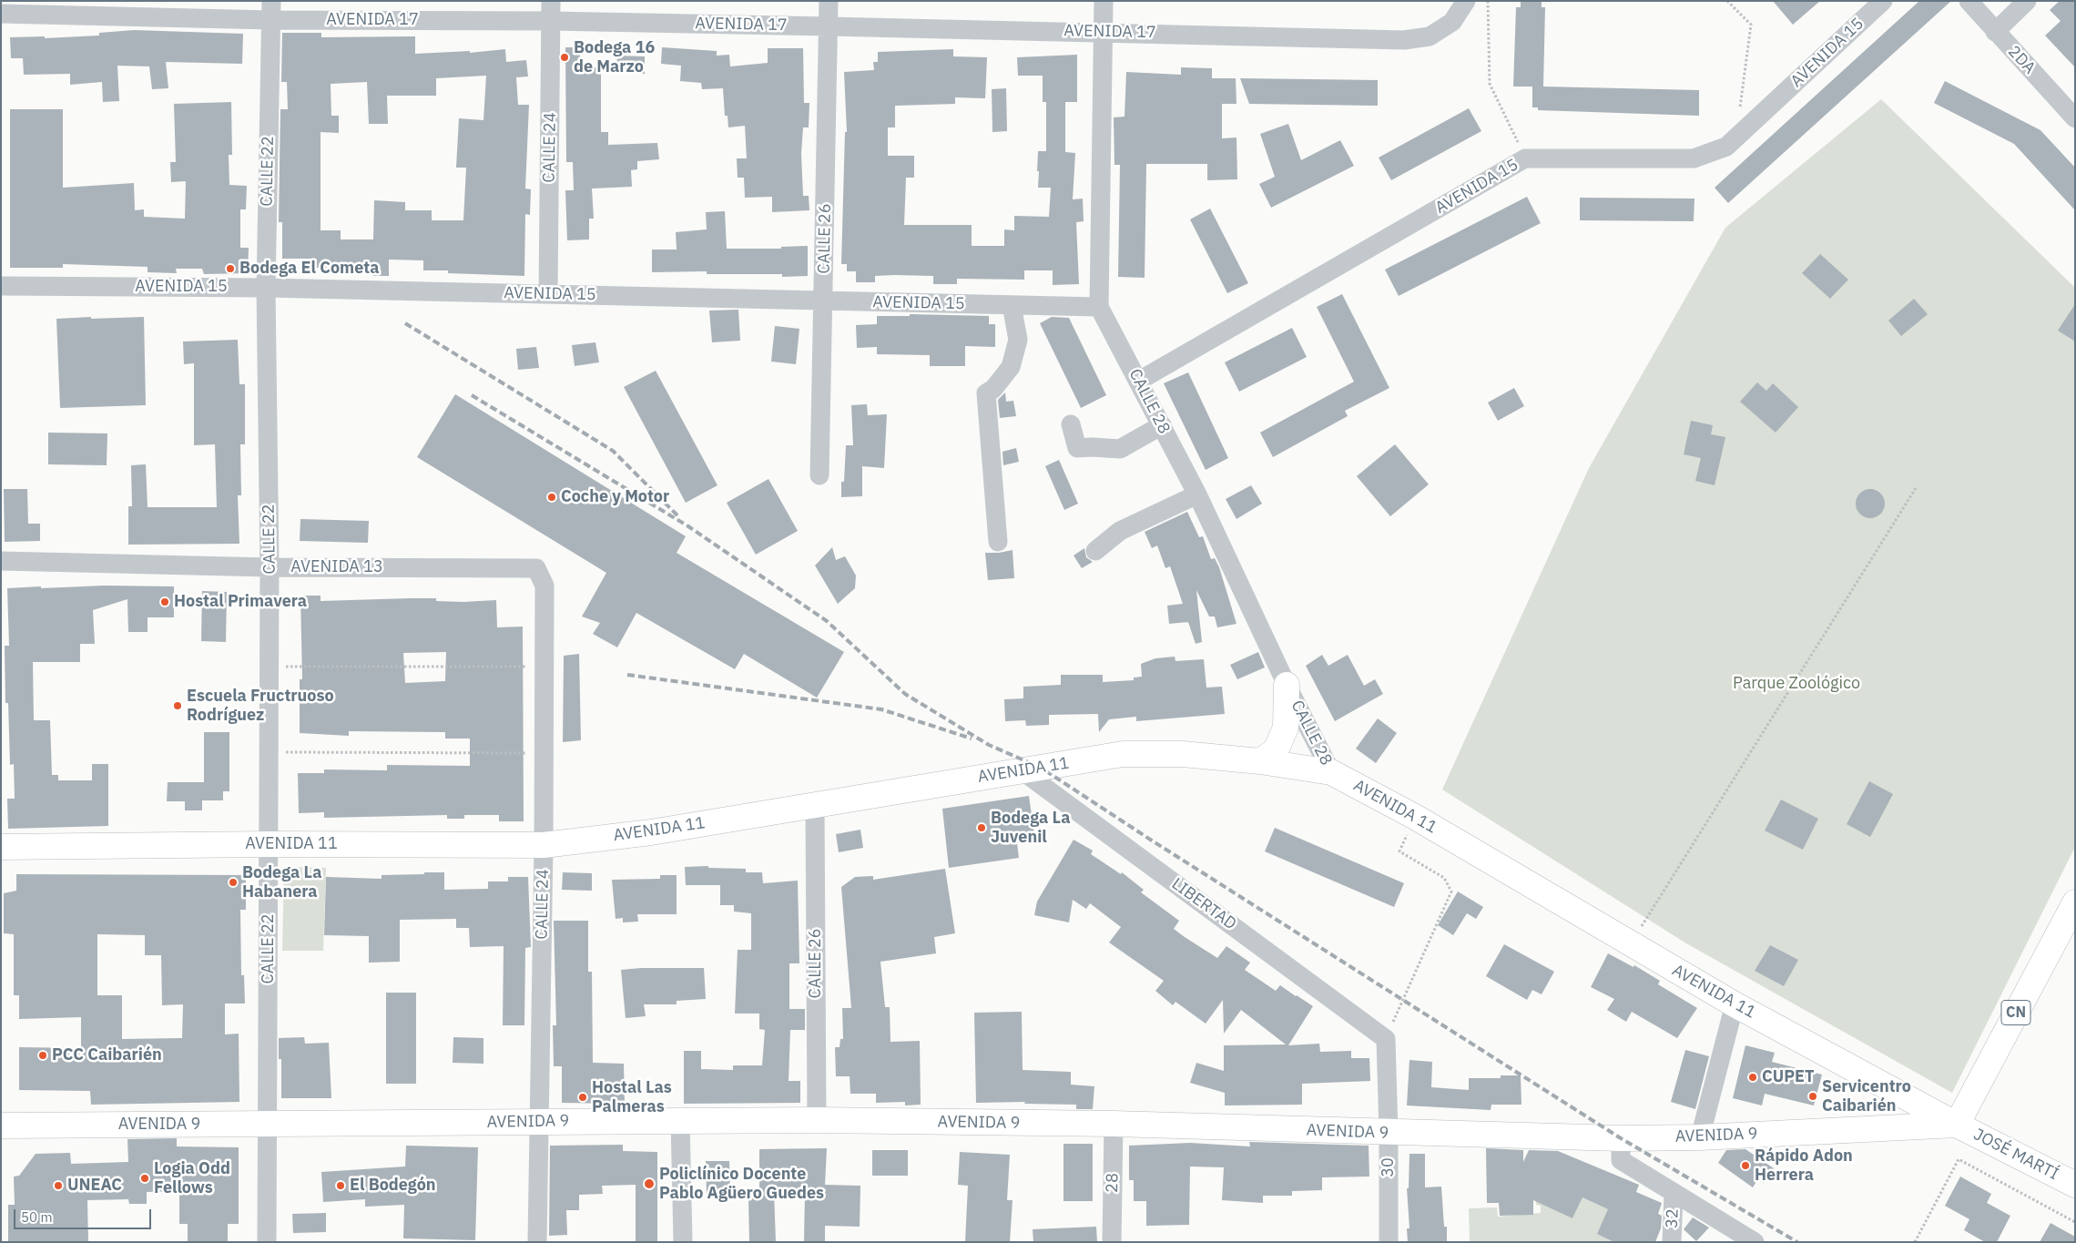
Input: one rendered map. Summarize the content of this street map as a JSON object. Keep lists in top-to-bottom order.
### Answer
{
  "streets": {
    "main road": [
      "AVENIDA 11",
      "CN",
      "AVENIDA 9",
      "JOSÉ MARTÍ"
    ],
    "street": [
      "AVENIDA 17",
      "AVENIDA 15",
      "2DA",
      "CALLE 24",
      "CALLE 22",
      "CALLE 26",
      "CALLE 28",
      "AVENIDA 13",
      "LIBERTAD",
      "30",
      "28",
      "32"
    ]
  },
  "crossings": [
    ["AVENIDA 17", "CALLE 24"],
    ["AVENIDA 17", "CALLE 22"],
    ["AVENIDA 17", "CALLE 26"],
    ["AVENIDA 17", "CALLE 28"],
    ["AVENIDA 15", "CALLE 24"],
    ["AVENIDA 15", "CALLE 22"],
    ["AVENIDA 15", "CALLE 26"],
    ["AVENIDA 15", "CALLE 28"],
    ["CALLE 24", "AVENIDA 13"],
    ["CALLE 24", "AVENIDA 11"],
    ["CALLE 24", "AVENIDA 9"],
    ["CALLE 22", "AVENIDA 13"],
    ["CALLE 22", "AVENIDA 11"],
    ["CALLE 22", "AVENIDA 9"],
    ["CALLE 26", "AVENIDA 11"],
    ["CALLE 26", "AVENIDA 9"],
    ["CALLE 28", "AVENIDA 11"],
    ["AVENIDA 11", "LIBERTAD"],
    ["AVENIDA 11", "CN"],
    ["AVENIDA 11", "AVENIDA 9"],
    ["AVENIDA 11", "JOSÉ MARTÍ"],
    ["LIBERTAD", "30"],
    ["CN", "AVENIDA 9"],
    ["CN", "JOSÉ MARTÍ"],
    ["AVENIDA 9", "JOSÉ MARTÍ"],
    ["AVENIDA 9", "30"],
    ["AVENIDA 9", "28"]
  ],
  "parks": ["Parque Zoológico"],
  "places": [
    "Bodega 16 de Marzo",
    "Bodega El Cometa",
    "Coche y Motor",
    "Hostal Primavera",
    "Escuela Fructruoso Rodríguez",
    "Bodega La Juvenil",
    "Bodega La Habanera",
    "PCC Caibarién",
    "CUPET",
    "Servicentro Caibarién",
    "Hostal Las Palmeras",
    "Rápido Adon Herrera",
    "Logia Odd Fellows",
    "Policlínico Docente Pablo Agüero Guedes",
    "UNEAC",
    "El Bodegón"
  ],
  "scale_bar": "50 m"
}
